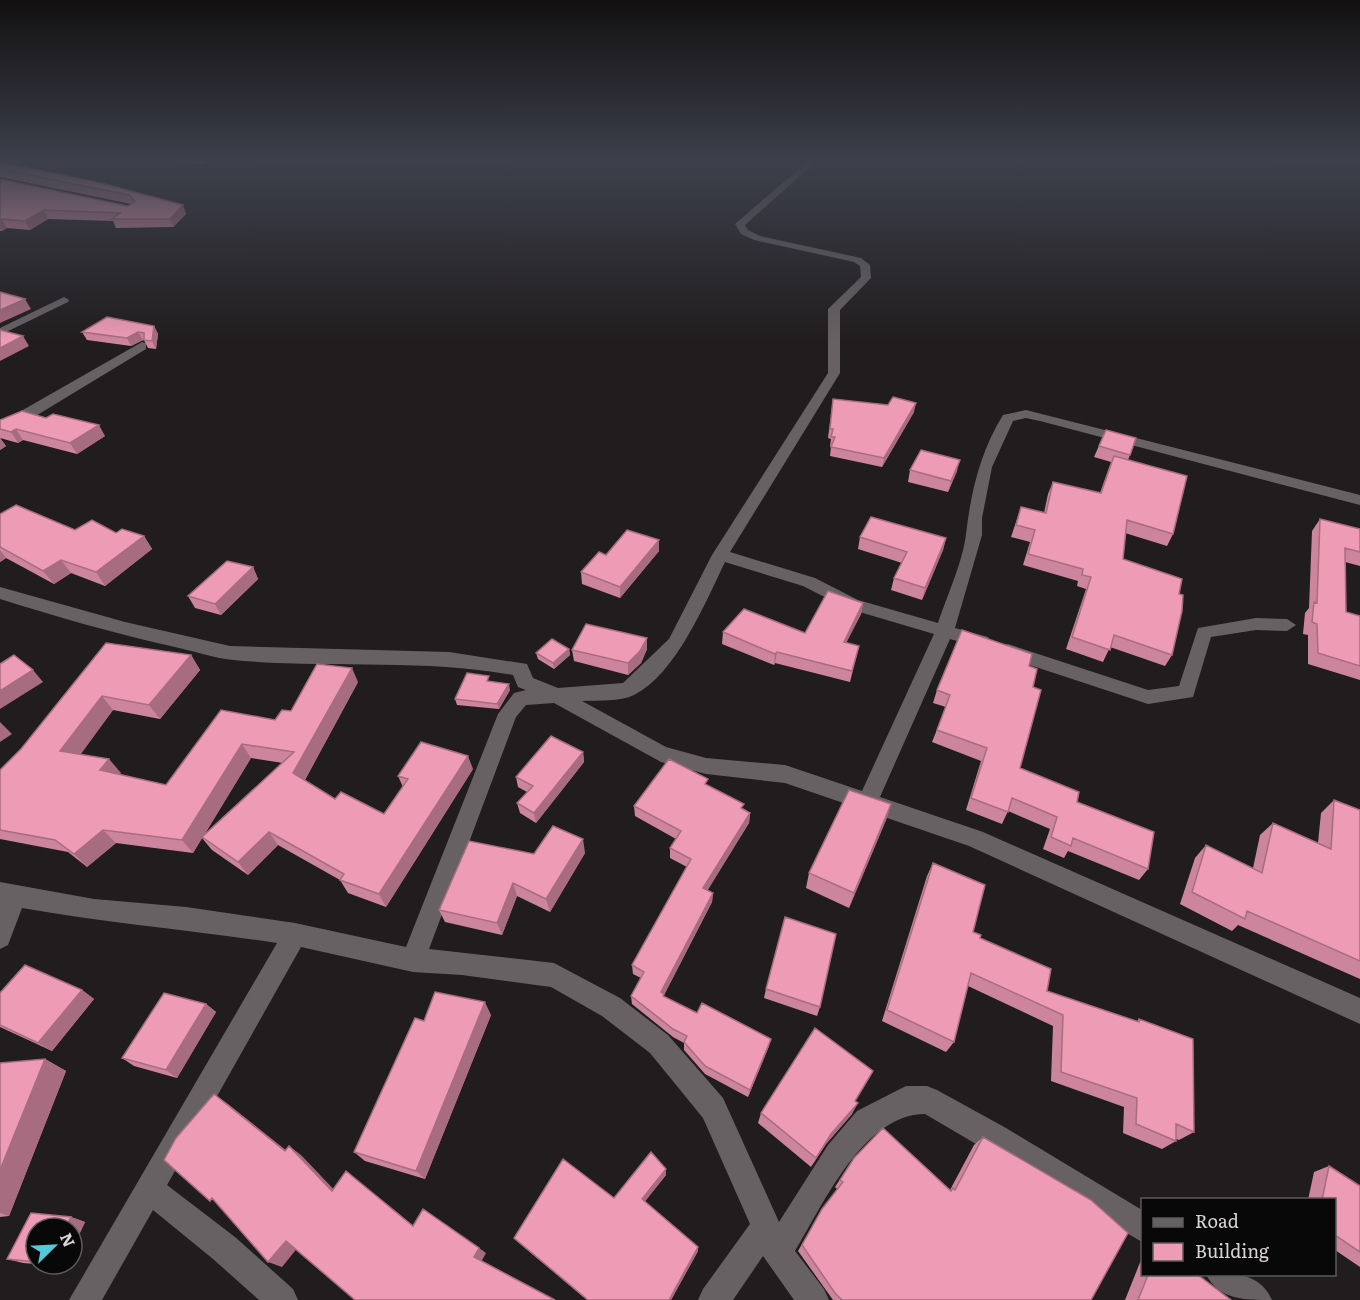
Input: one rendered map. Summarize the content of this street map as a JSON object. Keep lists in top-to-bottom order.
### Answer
{
  "legend": ["Road", "Building"],
  "north": "top right"
}
